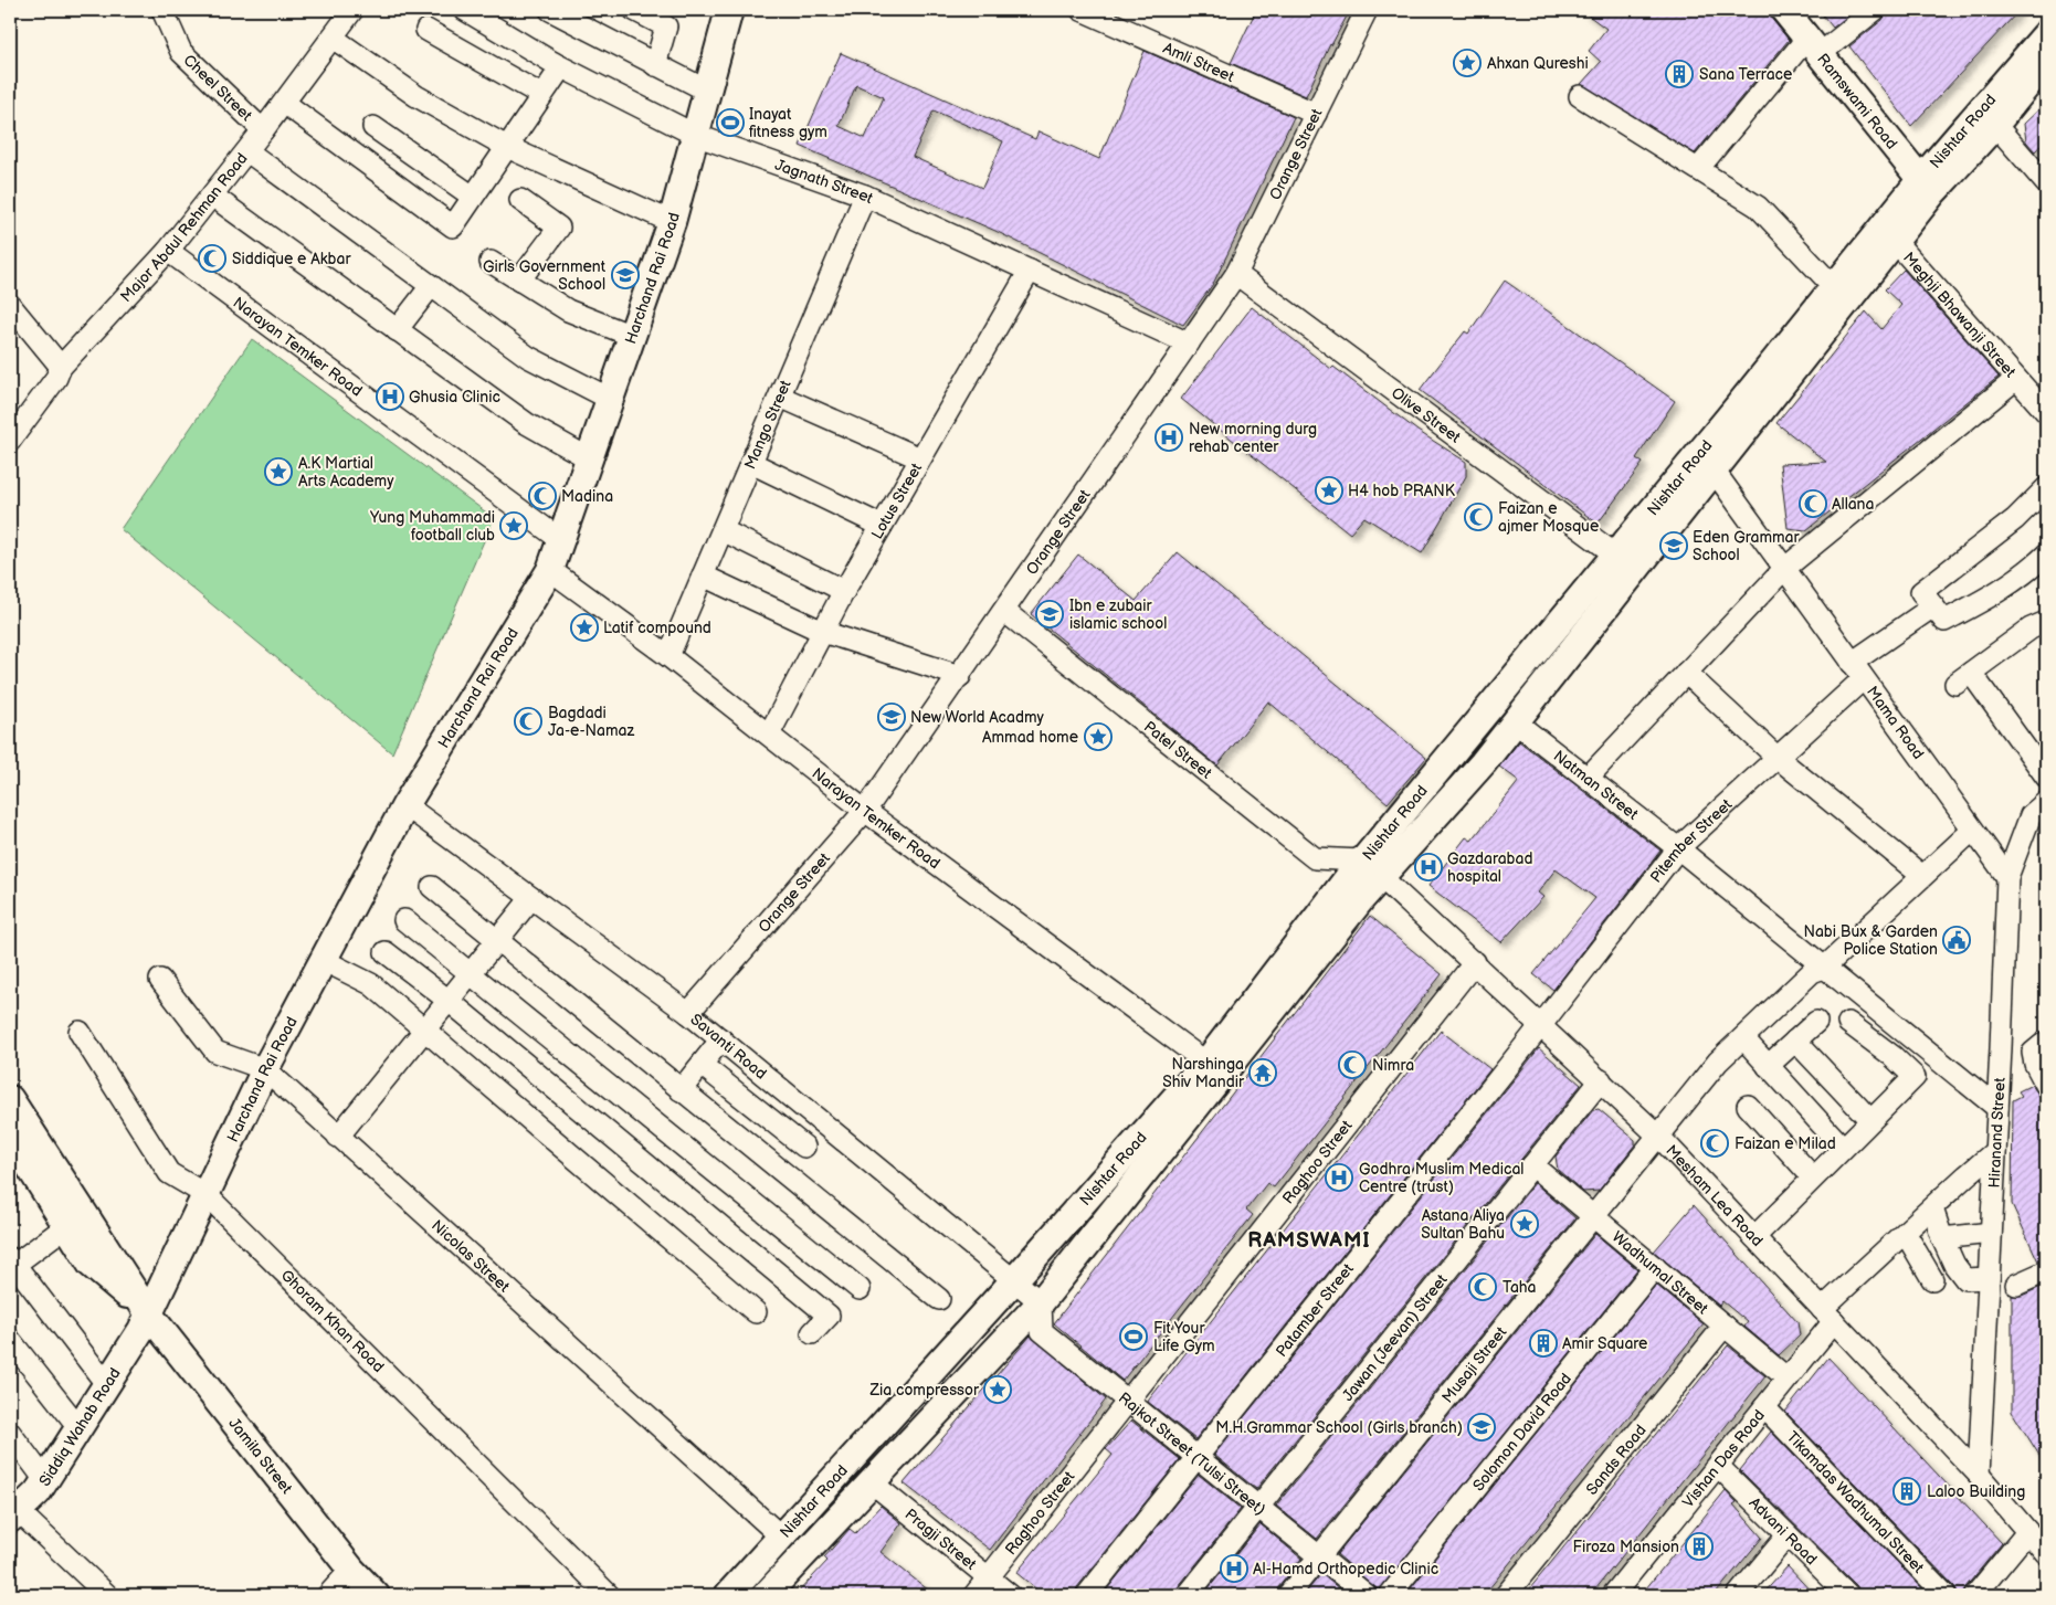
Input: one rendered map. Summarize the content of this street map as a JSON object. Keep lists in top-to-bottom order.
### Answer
{
  "streets": {
    "main road": [
      "Ramswami Road",
      "Nishtar Road",
      "Harchand Rai Road",
      "Siddiq Wahab Road",
      "Jamila Street"
    ],
    "street": [
      "Amli Street",
      "Cheel Street",
      "Orange Street",
      "Jagnath Street",
      "Major Abdul Rehman Road",
      "Meghji Bhawanji Street",
      "Narayan Temker Road",
      "Olive Street",
      "Mango Street",
      "Lotus Street",
      "Mama Road",
      "Patel Street",
      "Natman Street",
      "Pitember Street",
      "Savanti Road",
      "Hiranand Street",
      "Raghoo Street",
      "Mesham Lea Road",
      "Nicolas Street",
      "Wadhumal Street",
      "Patamber Street",
      "Ghoram Khan Road",
      "Jawan (Jeevan) Street",
      "Musaji Street",
      "Solomon David Road",
      "Rajkot Street (Tulsi Street)",
      "Vishan Das Road",
      "Sands Road",
      "Tikamdas Wadhumal Street",
      "Advani Road",
      "Pragji Street"
    ]
  },
  "crossings": [
    ["Amli Street", "Orange Street"],
    ["Cheel Street", "Major Abdul Rehman Road"],
    ["Ramswami Road", "Nishtar Road"],
    ["Nishtar Road", "Meghji Bhawanji Street"],
    ["Nishtar Road", "Narayan Temker Road"],
    ["Nishtar Road", "Olive Street"],
    ["Nishtar Road", "Mama Road"],
    ["Nishtar Road", "Patel Street"],
    ["Nishtar Road", "Natman Street"],
    ["Nishtar Road", "Savanti Road"],
    ["Nishtar Road", "Mesham Lea Road"],
    ["Nishtar Road", "Nicolas Street"],
    ["Nishtar Road", "Rajkot Street (Tulsi Street)"],
    ["Nishtar Road", "Pragji Street"],
    ["Orange Street", "Jagnath Street"],
    ["Orange Street", "Narayan Temker Road"],
    ["Orange Street", "Olive Street"],
    ["Orange Street", "Patel Street"],
    ["Orange Street", "Savanti Road"],
    ["Jagnath Street", "Harchand Rai Road"],
    ["Jagnath Street", "Mango Street"],
    ["Jagnath Street", "Lotus Street"],
    ["Major Abdul Rehman Road", "Narayan Temker Road"],
    ["Harchand Rai Road", "Narayan Temker Road"],
    ["Harchand Rai Road", "Savanti Road"],
    ["Harchand Rai Road", "Nicolas Street"],
    ["Harchand Rai Road", "Ghoram Khan Road"],
    ["Harchand Rai Road", "Siddiq Wahab Road"],
    ["Harchand Rai Road", "Jamila Street"],
    ["Narayan Temker Road", "Mango Street"],
    ["Narayan Temker Road", "Lotus Street"],
    ["Mama Road", "Pitember Street"],
    ["Mama Road", "Hiranand Street"],
    ["Mama Road", "Musaji Street"],
    ["Patel Street", "Mesham Lea Road"],
    ["Natman Street", "Pitember Street"],
    ["Natman Street", "Hiranand Street"],
    ["Natman Street", "Musaji Street"],
    ["Pitember Street", "Mesham Lea Road"],
    ["Pitember Street", "Patamber Street"],
    ["Savanti Road", "Rajkot Street (Tulsi Street)"],
    ["Hiranand Street", "Mesham Lea Road"],
    ["Hiranand Street", "Vishan Das Road"],
    ["Raghoo Street", "Mesham Lea Road"],
    ["Raghoo Street", "Rajkot Street (Tulsi Street)"],
    ["Raghoo Street", "Pragji Street"],
    ["Mesham Lea Road", "Patamber Street"],
    ["Mesham Lea Road", "Jawan (Jeevan) Street"],
    ["Mesham Lea Road", "Musaji Street"],
    ["Mesham Lea Road", "Vishan Das Road"],
    ["Wadhumal Street", "Jawan (Jeevan) Street"],
    ["Wadhumal Street", "Musaji Street"],
    ["Wadhumal Street", "Solomon David Road"],
    ["Wadhumal Street", "Vishan Das Road"],
    ["Wadhumal Street", "Sands Road"],
    ["Patamber Street", "Rajkot Street (Tulsi Street)"],
    ["Jawan (Jeevan) Street", "Rajkot Street (Tulsi Street)"],
    ["Musaji Street", "Rajkot Street (Tulsi Street)"],
    ["Siddiq Wahab Road", "Jamila Street"],
    ["Vishan Das Road", "Tikamdas Wadhumal Street"],
    ["Vishan Das Road", "Advani Road"]
  ],
  "districts": ["RAMSWAMI"],
  "places": {
    "place": [
      "Ahxan Qureshi",
      "A.K Martial Arts Academy",
      "H4 hob PRANK",
      "Yung Muhammadi football club",
      "Latif compound",
      "Ammad home",
      "Astana Aliya Sultan Bahu",
      "Zia compressor"
    ],
    "building": [
      "Sana Terrace",
      "Amir Square",
      "Laloo Building",
      "Firoza Mansion"
    ],
    "sports": ["Inayat fitness gym", "Fit Your Life Gym"],
    "mosque": [
      "Siddique e Akbar",
      "Madina",
      "Allana",
      "Faizan e ajmer Mosque",
      "Bagdadi Ja-e-Namaz",
      "Nimra",
      "Faizan e Milad",
      "Taha"
    ],
    "school or university": [
      "Girls Government School",
      "Eden Grammar School",
      "Ibn e zubair islamic school",
      "New World Acadmy",
      "M.H.Grammar School (Girls branch)"
    ],
    "hospital": [
      "Ghusia Clinic",
      "New morning durg rehab center",
      "Gazdarabad hospital",
      "Godhra Muslim Medical Centre (trust)",
      "Al-Hamd Orthopedic Clinic"
    ],
    "public building": ["Nabi Bux & Garden Police Station"],
    "temple": ["Narshinga Shiv Mandir"]
  }
}
